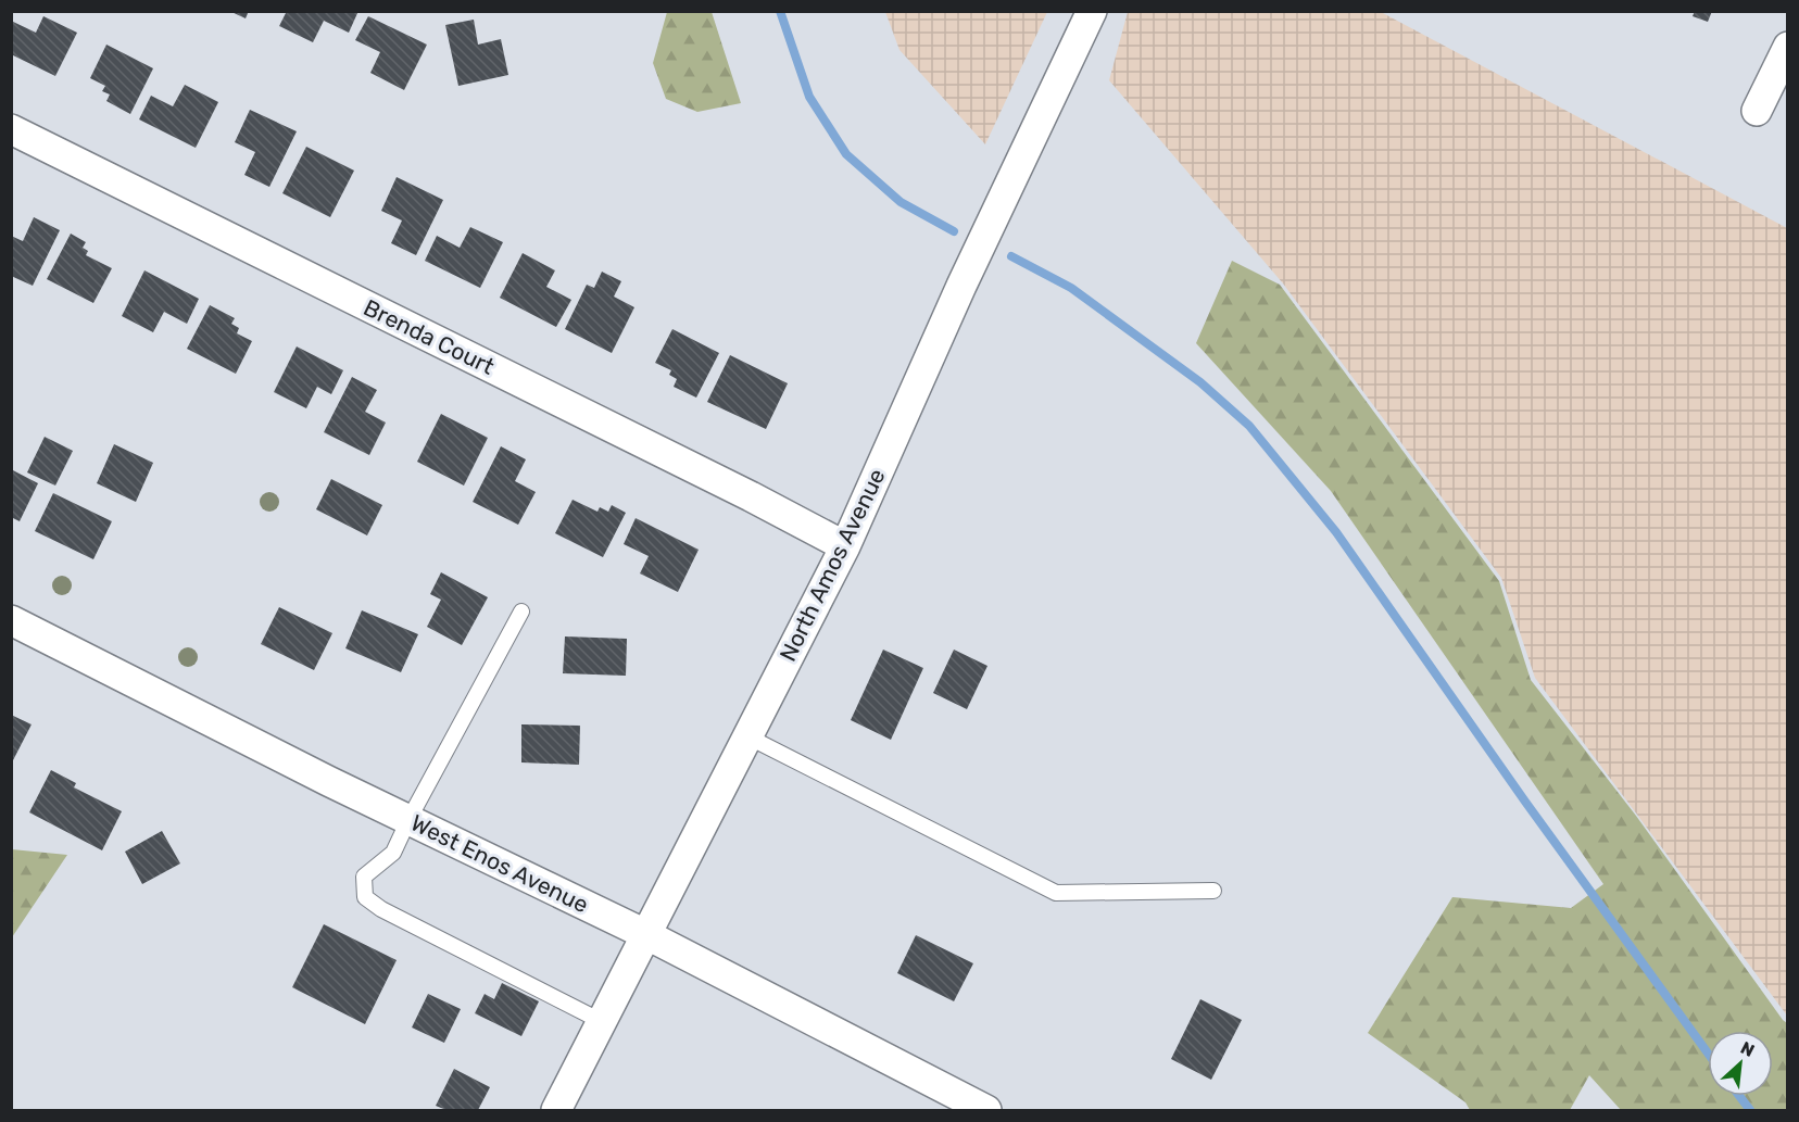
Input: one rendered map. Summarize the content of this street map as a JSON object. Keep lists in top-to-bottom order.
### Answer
{
  "streets": {
    "street": ["Brenda Court", "North Amos Avenue", "West Enos Avenue"]
  },
  "crossings": [
    ["Brenda Court", "North Amos Avenue"],
    ["North Amos Avenue", "West Enos Avenue"]
  ],
  "north": "top right"
}
